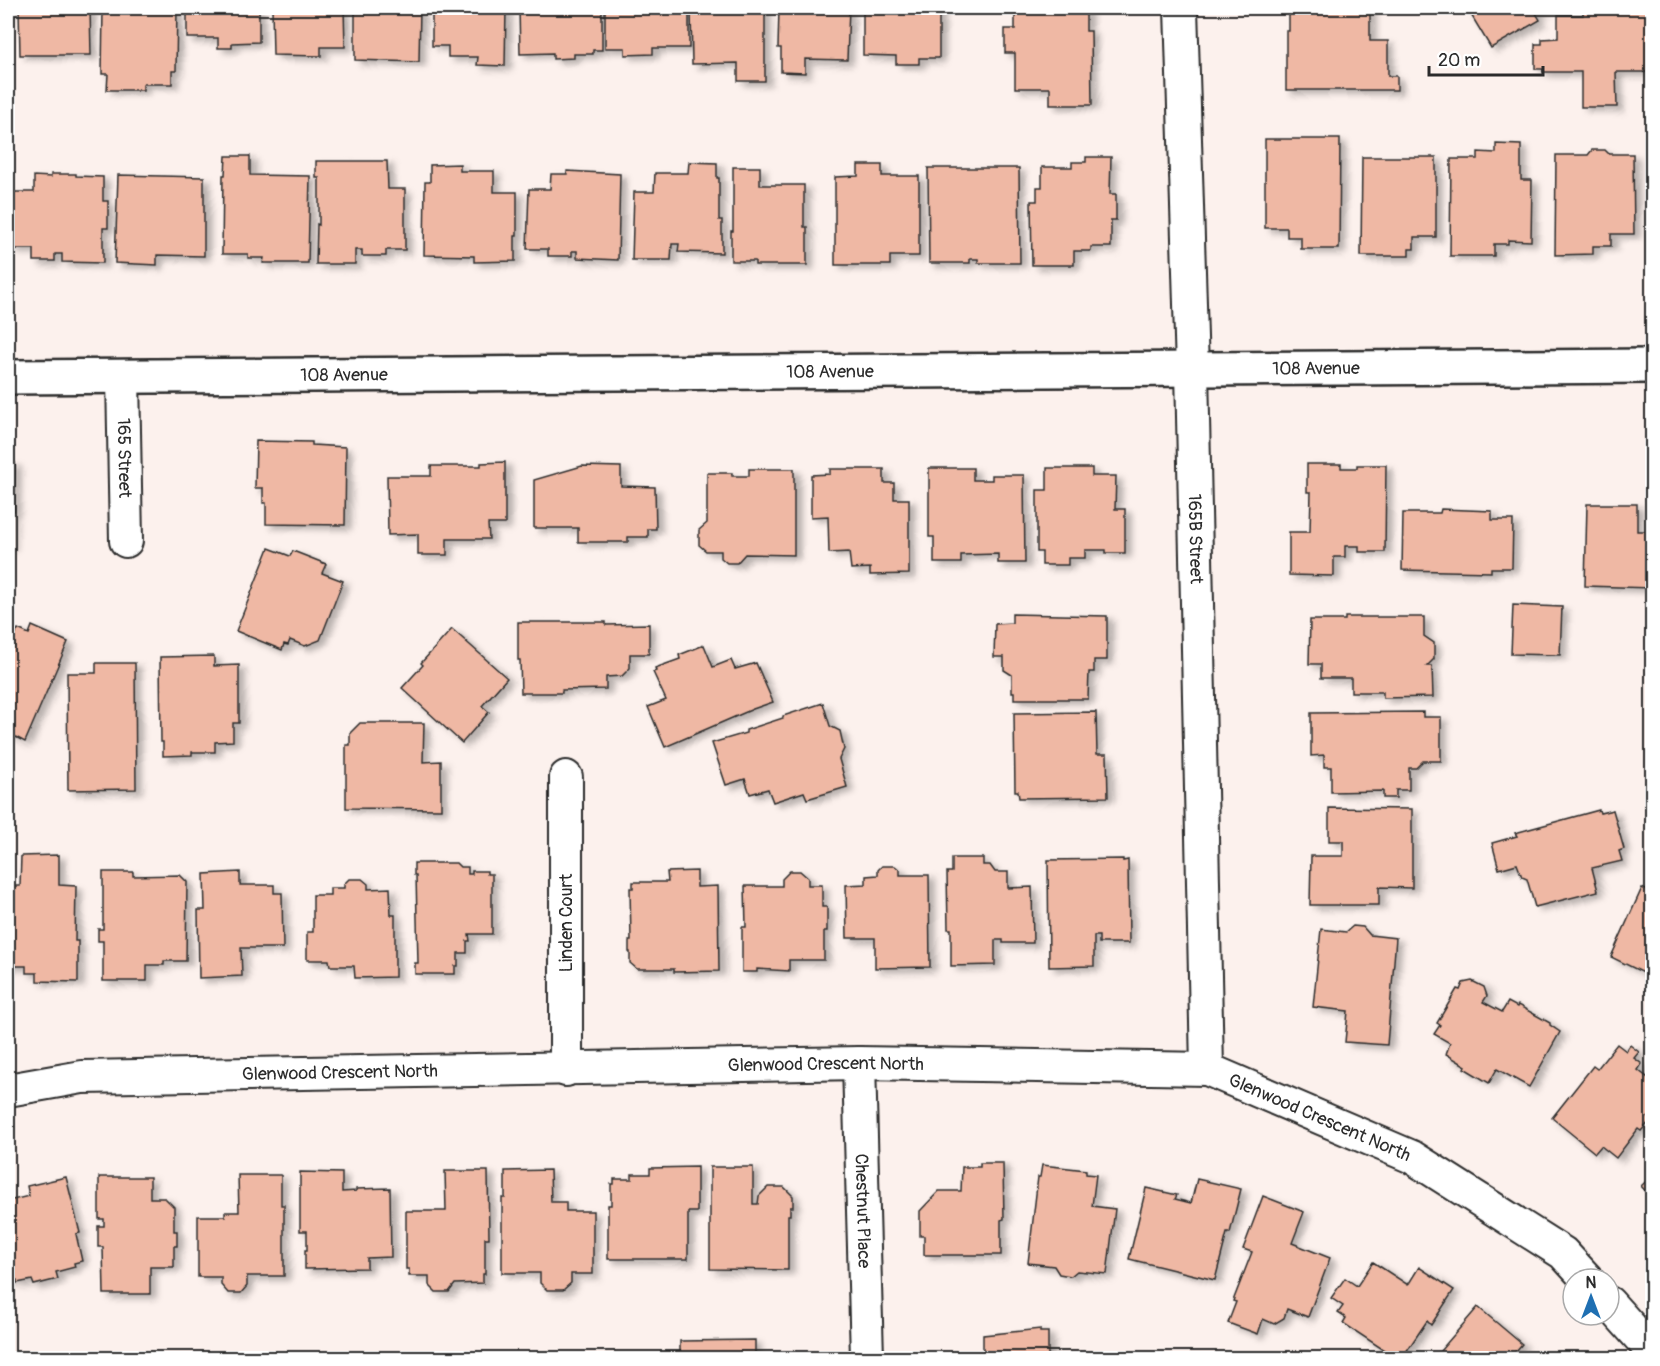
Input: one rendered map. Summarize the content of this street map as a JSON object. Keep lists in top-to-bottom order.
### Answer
{
  "streets": {
    "street": [
      "108 Avenue",
      "165 Street",
      "165B Street",
      "Linden Court",
      "Glenwood Crescent North",
      "Chestnut Place"
    ]
  },
  "crossings": [
    ["108 Avenue", "165 Street"],
    ["108 Avenue", "165B Street"],
    ["165B Street", "Glenwood Crescent North"],
    ["Linden Court", "Glenwood Crescent North"],
    ["Glenwood Crescent North", "Chestnut Place"]
  ],
  "scale_bar": "20 m",
  "north": "top"
}
